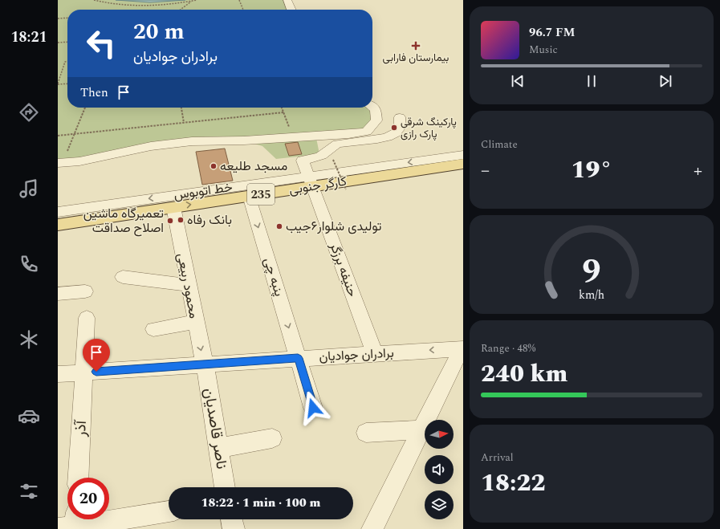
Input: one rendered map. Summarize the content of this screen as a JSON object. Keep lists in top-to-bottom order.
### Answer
{
  "streets": {
    "main road": ["کارگر جنوبی", "235"],
    "street": [
      "خط اتوبوس",
      "حنیفه برزگر",
      "پنبه چی",
      "محمود ربیعی",
      "برادران جوادیان",
      "آذر",
      "ناصر قاصدیان"
    ]
  },
  "crossings": [
    ["کارگر جنوبی", "حنیفه برزگر"],
    ["کارگر جنوبی", "پنبه چی"],
    ["کارگر جنوبی", "محمود ربیعی"],
    ["حنیفه برزگر", "برادران جوادیان"],
    ["پنبه چی", "برادران جوادیان"],
    ["محمود ربیعی", "برادران جوادیان"],
    ["محمود ربیعی", "ناصر قاصدیان"],
    ["برادران جوادیان", "آذر"],
    ["برادران جوادیان", "ناصر قاصدیان"]
  ],
  "one_way": ["پنبه چی"],
  "places": {
    "health": ["بیمارستان فارابی"],
    "other": [
      "پارکینگ شرقی پارک رازی",
      "مسجد طلیعه",
      "بانک رفاه",
      "تعمیرگاه ماشین اصلاح صداقت",
      "تولیدی شلوار۶جیب"
    ]
  },
  "north": "right",
  "page": {
    "tabs": "18:21",
    "turn": ["20 m", "برادران جوادیان"],
    "song": ["96.7 FM", "Music"],
    "then": "Then",
    "tile": [
      "Climate",
      ["Range · 48%", "240 km"],
      ["Arrival", "18:22"]
    ],
    "heat": ["−", "19°", "+"],
    "limit": "20",
    "trip": "18:22 · 1 min · 100 m",
    "gauge": ["9", "km/h"]
  }
}
